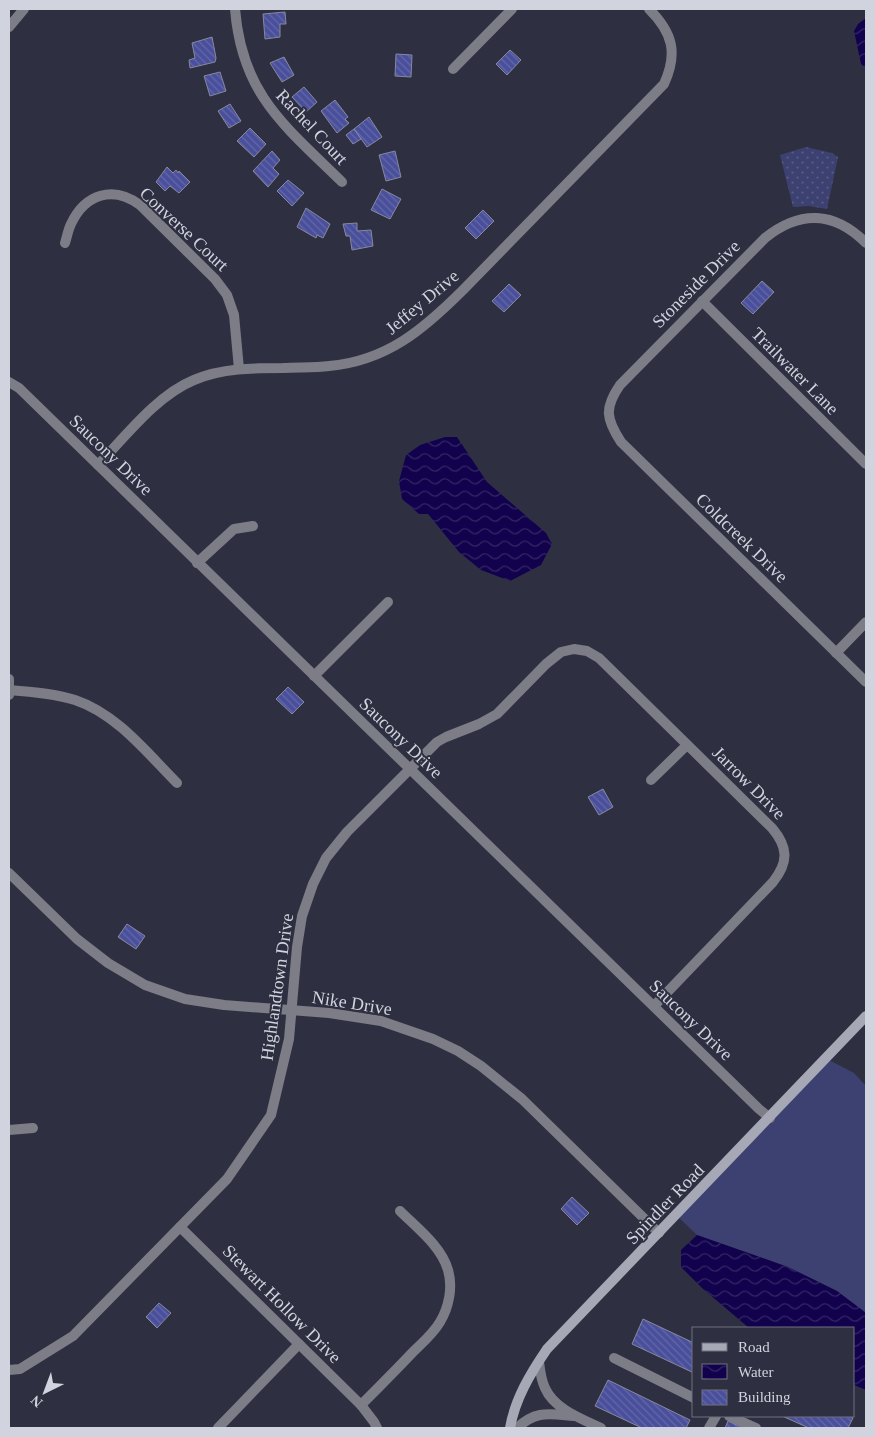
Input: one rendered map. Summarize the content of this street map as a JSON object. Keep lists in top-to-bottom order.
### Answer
{
  "streets": {
    "street": [
      "Rachel Court",
      "Converse Court",
      "Stoneside Drive",
      "Jeffey Drive",
      "Trailwater Lane",
      "Saucony Drive",
      "Coldcreek Drive",
      "Jarrow Drive",
      "Highlandtown Drive",
      "Nike Drive",
      "Spindler Road",
      "Stewart Hollow Drive"
    ]
  },
  "crossings": [
    ["Converse Court", "Jeffey Drive"],
    ["Stoneside Drive", "Trailwater Lane"],
    ["Stoneside Drive", "Coldcreek Drive"],
    ["Jeffey Drive", "Saucony Drive"],
    ["Saucony Drive", "Jarrow Drive"],
    ["Saucony Drive", "Highlandtown Drive"],
    ["Saucony Drive", "Spindler Road"],
    ["Jarrow Drive", "Highlandtown Drive"],
    ["Highlandtown Drive", "Nike Drive"],
    ["Highlandtown Drive", "Stewart Hollow Drive"],
    ["Nike Drive", "Spindler Road"]
  ],
  "legend": ["Road", "Water", "Building"],
  "north": "bottom left"
}
